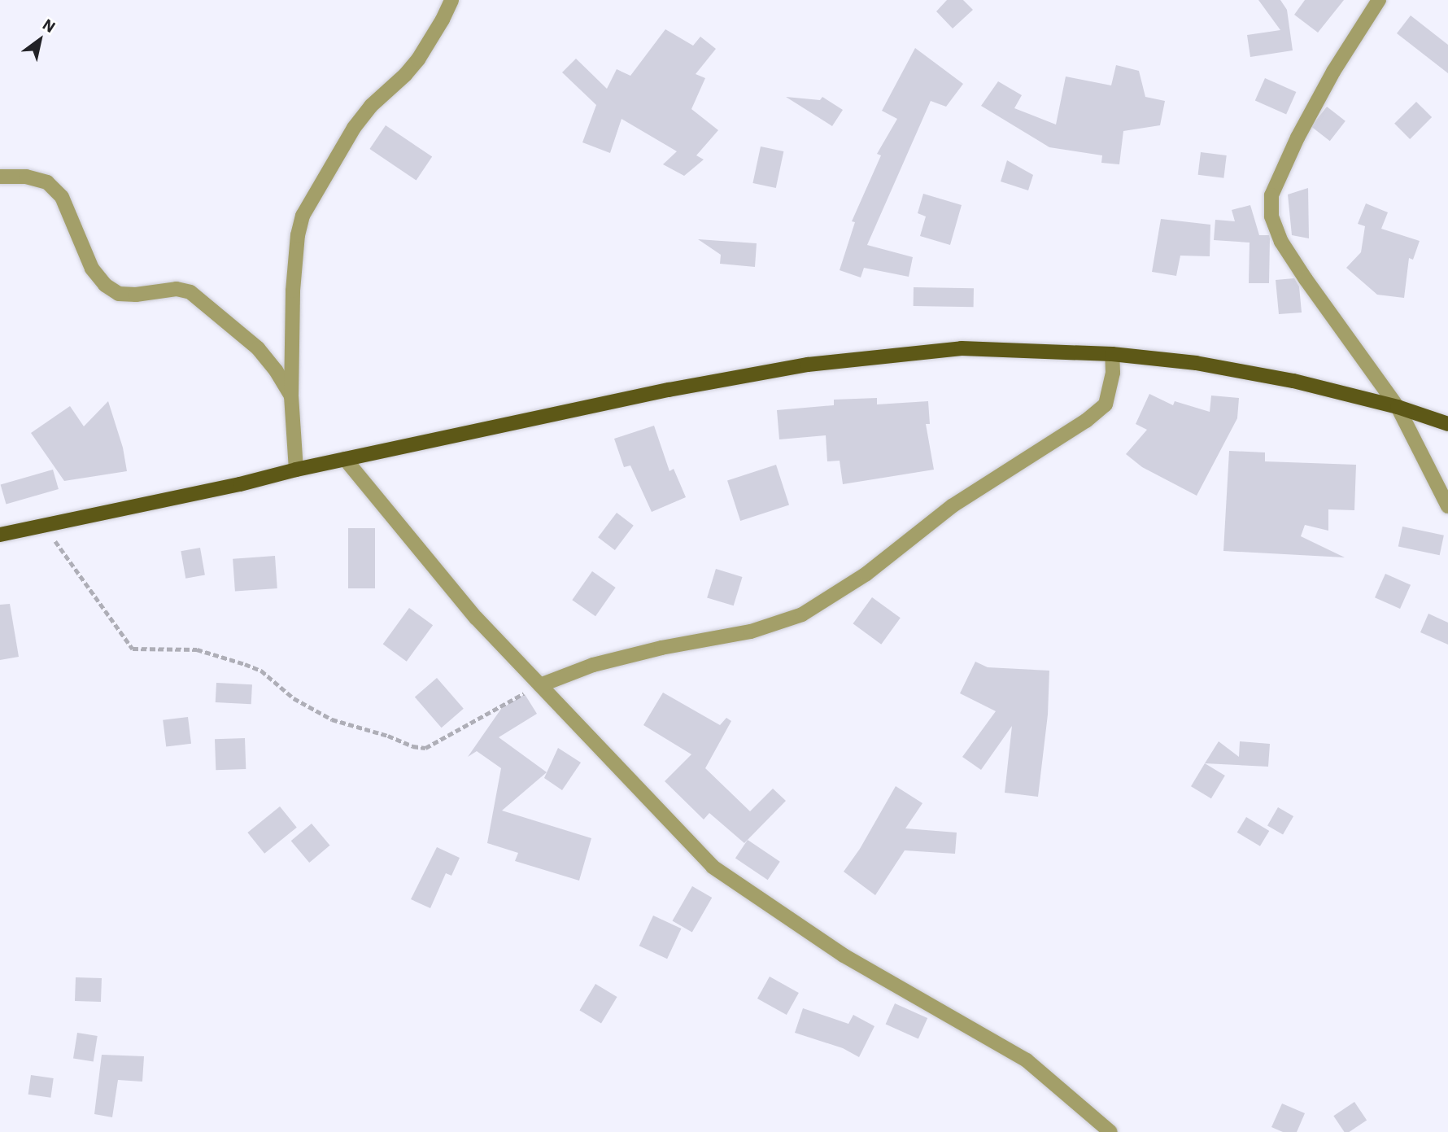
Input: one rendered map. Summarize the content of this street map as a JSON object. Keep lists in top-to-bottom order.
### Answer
{
  "north": "top right"
}
